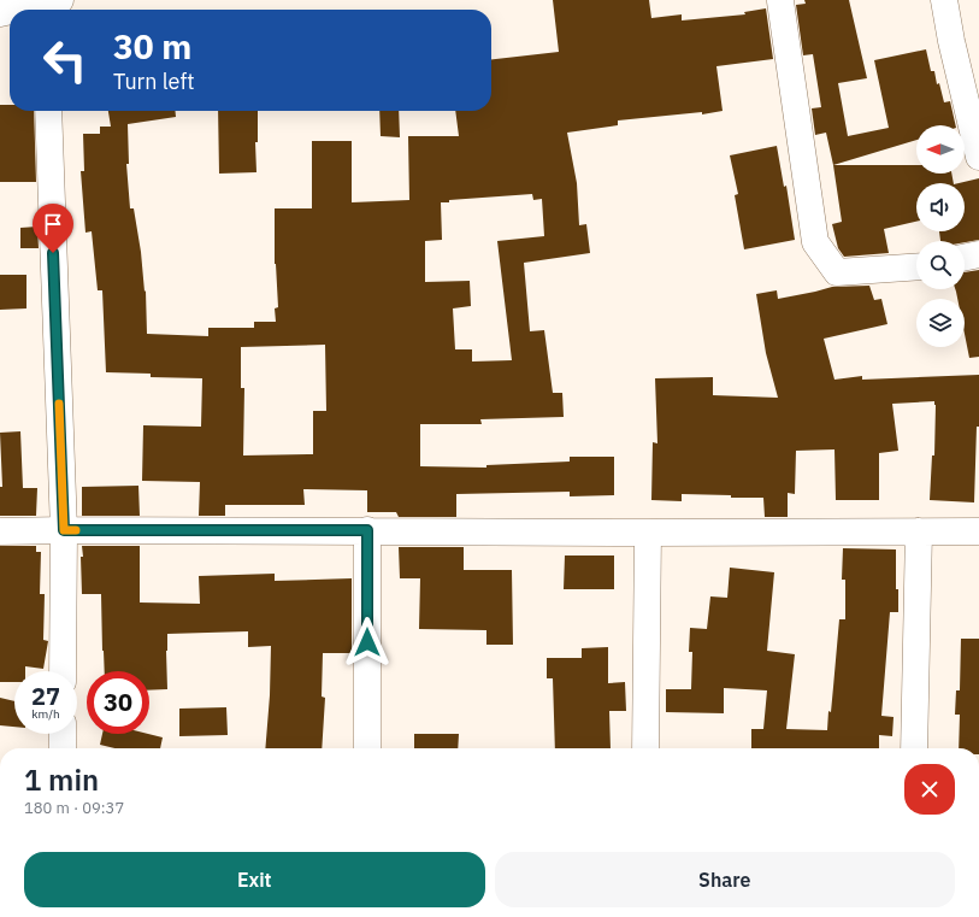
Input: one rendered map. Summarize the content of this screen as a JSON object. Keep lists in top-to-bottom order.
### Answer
{
  "north": "left",
  "page": {
    "turn": ["30 m", "Turn left"],
    "speed": "27 km/h",
    "limit": "30",
    "heading": ["1 min", "180 m · 09:37"],
    "buttons": ["Exit", "Share"]
  }
}
